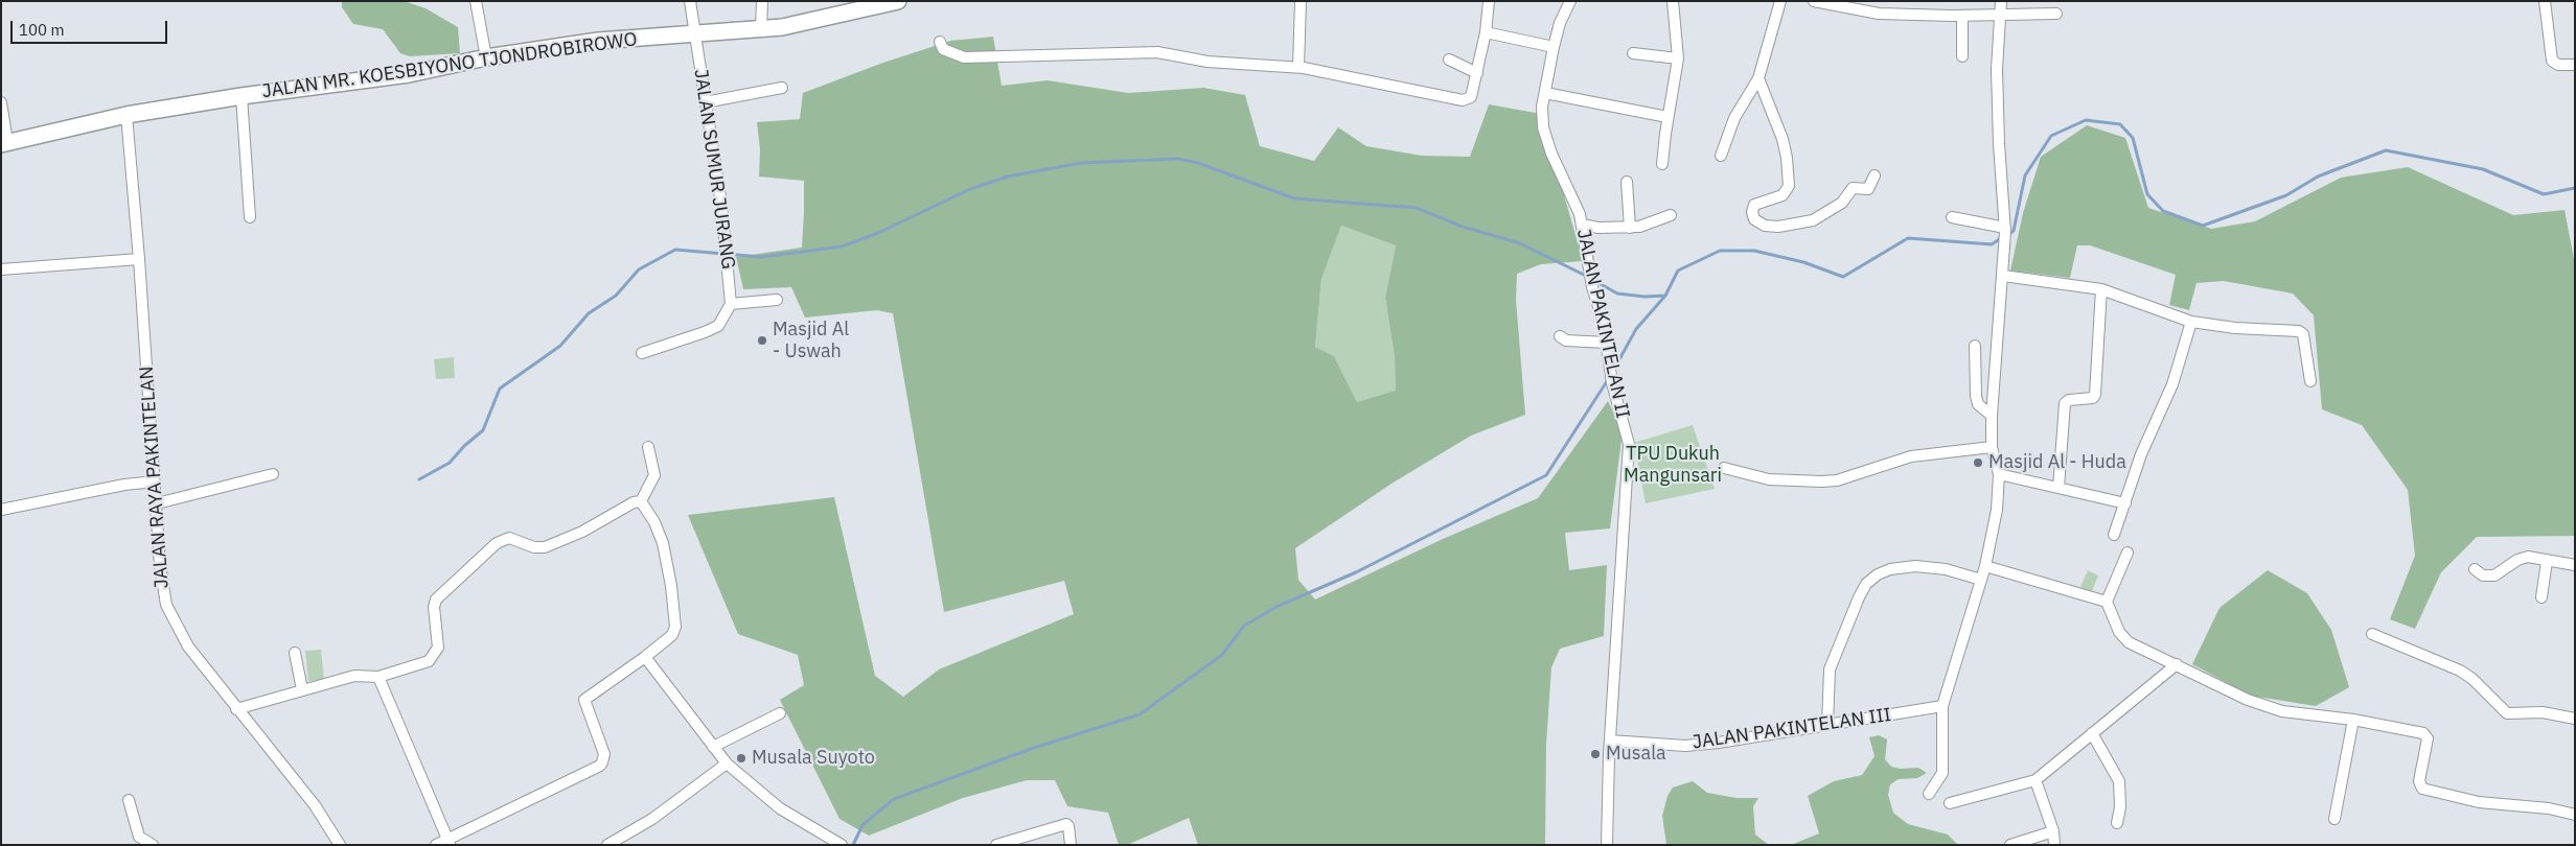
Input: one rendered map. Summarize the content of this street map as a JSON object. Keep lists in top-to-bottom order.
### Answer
{
  "streets": {
    "main road": ["JALAN MR. KOESBIYONO TJONDROBIROWO"],
    "street": [
      "JALAN SUMUR JURANG",
      "JALAN PAKINTELAN II",
      "JALAN RAYA PAKINTELAN",
      "JALAN PAKINTELAN III"
    ]
  },
  "crossings": [
    ["JALAN MR. KOESBIYONO TJONDROBIROWO", "JALAN SUMUR JURANG"],
    ["JALAN MR. KOESBIYONO TJONDROBIROWO", "JALAN RAYA PAKINTELAN"],
    ["JALAN PAKINTELAN II", "JALAN PAKINTELAN III"]
  ],
  "parks": ["TPU Dukuh Mangunsari"],
  "places": [
    "Masjid Al - Uswah",
    "Masjid Al - Huda",
    "Musala",
    "Musala Suyoto"
  ],
  "scale_bar": "100 m"
}
